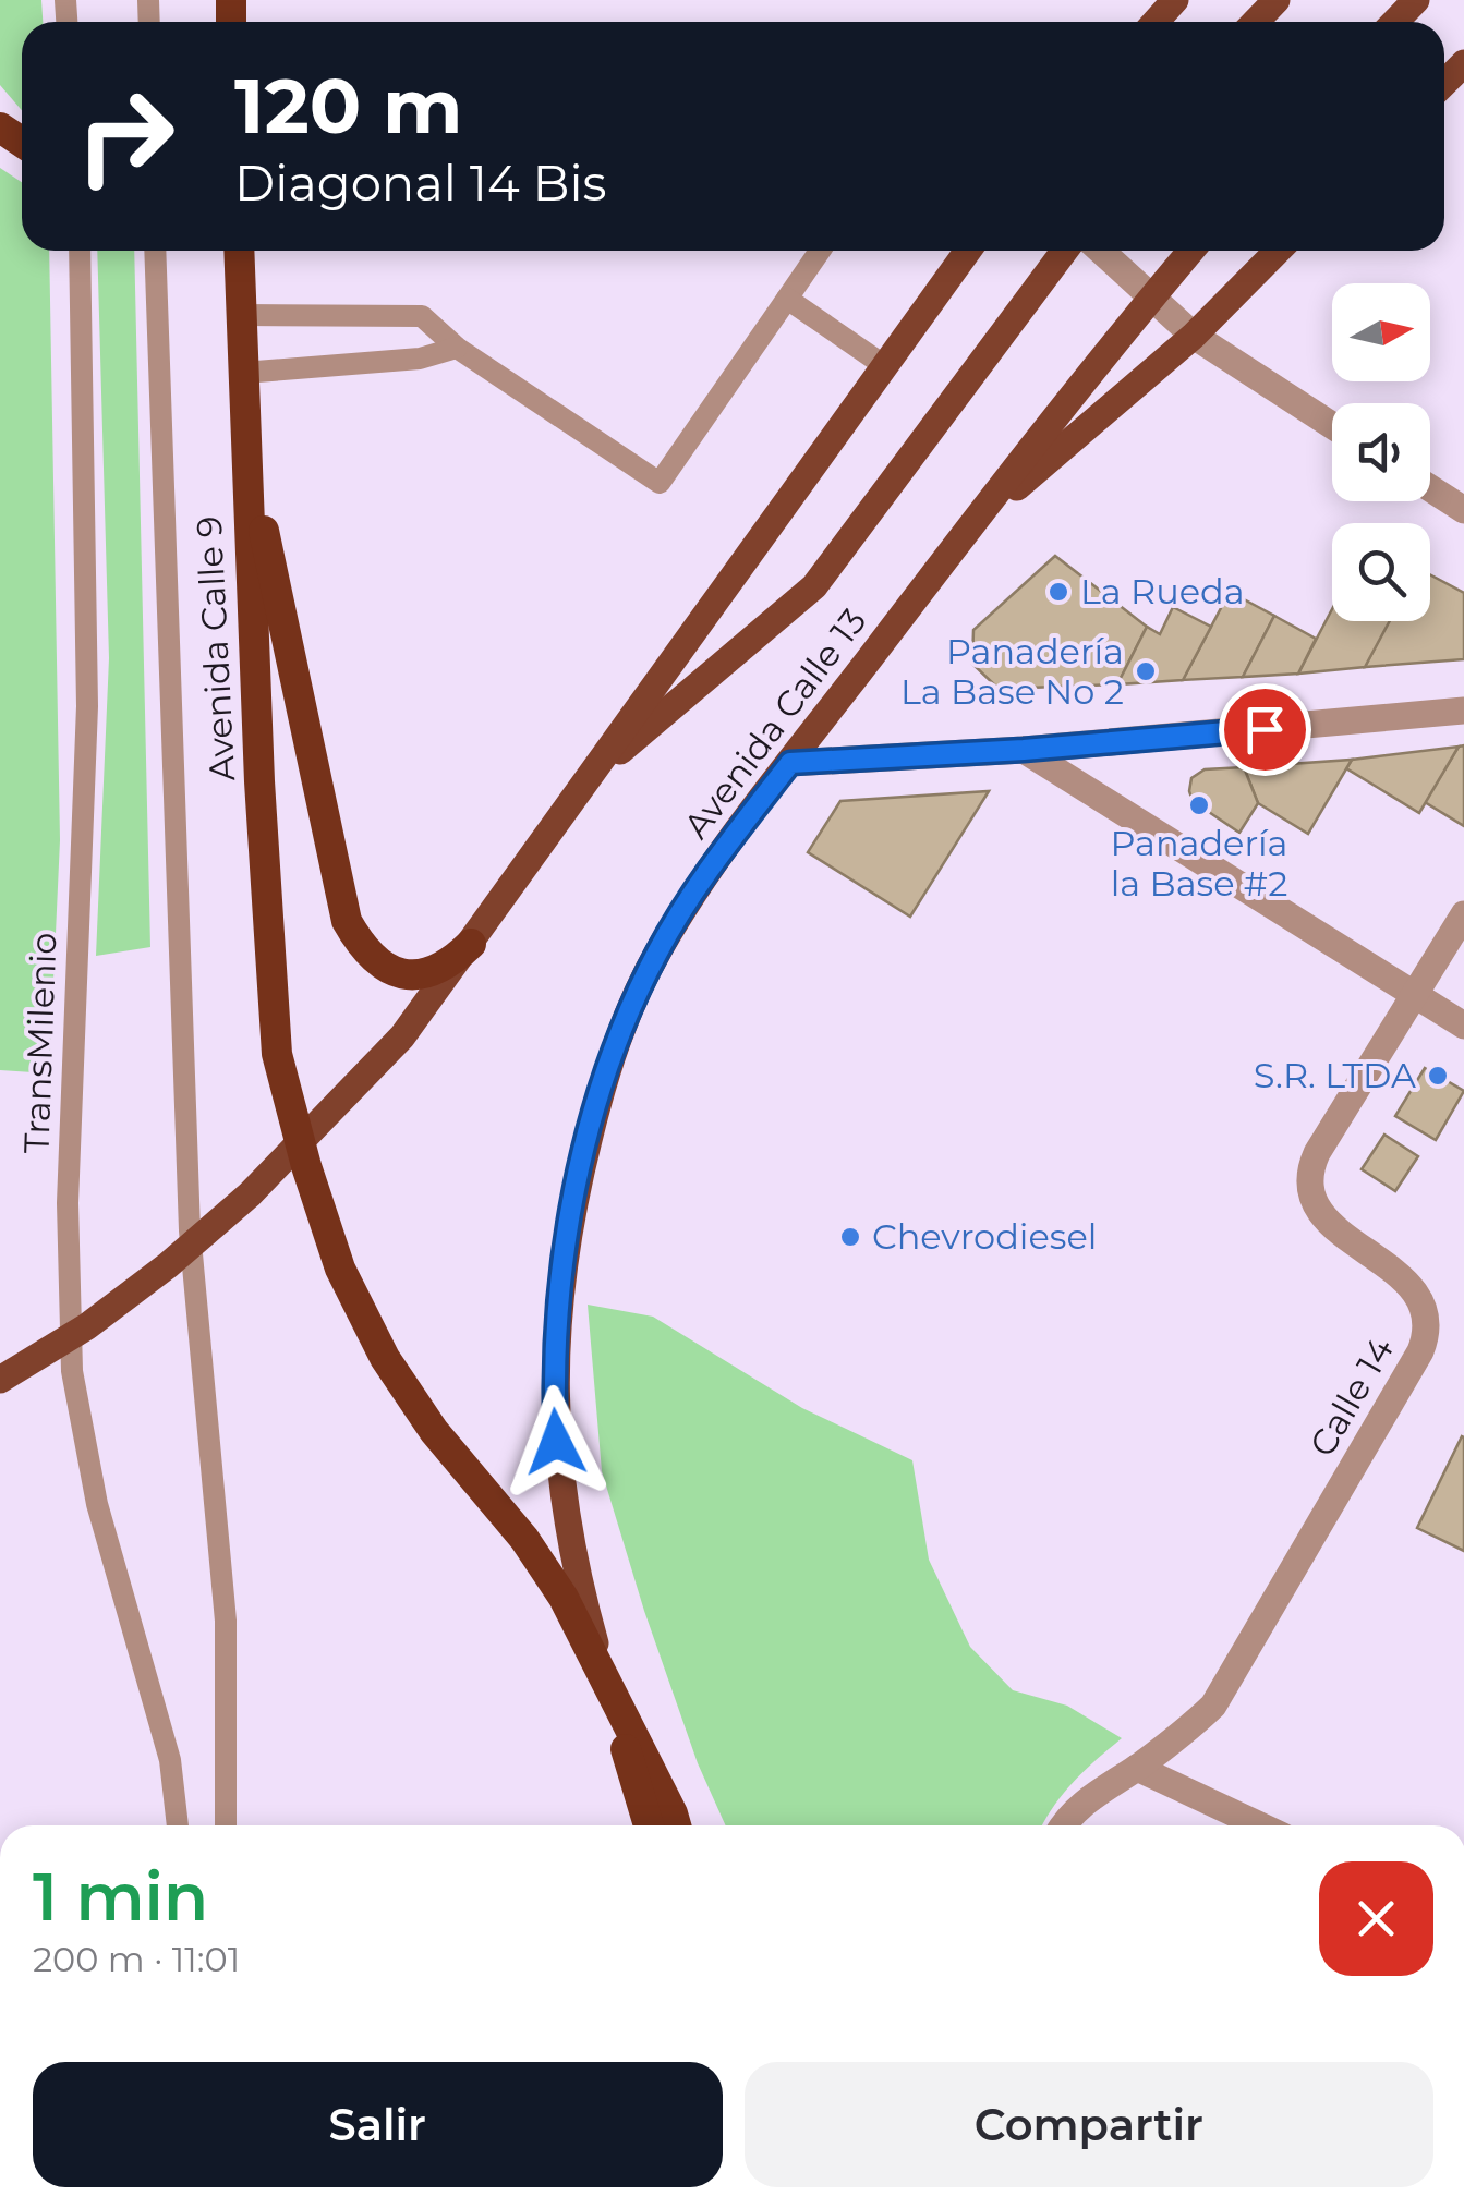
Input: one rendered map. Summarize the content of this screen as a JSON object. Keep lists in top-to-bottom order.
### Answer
{
  "streets": {
    "highway": ["Avenida Calle 9"],
    "main road": ["Avenida Calle 13"],
    "street": ["Calle 14"],
    "lane": ["TransMilenio"]
  },
  "crossings": [
    ["Avenida Calle 9", "Avenida Calle 13"],
    ["Avenida Calle 13", "TransMilenio"]
  ],
  "places": [
    "La Rueda",
    "Panadería La Base No 2",
    "Panadería la Base #2",
    "S.R. LTDA",
    "Chevrodiesel"
  ],
  "north": "right",
  "page": {
    "turn": ["120 m", "Diagonal 14 Bis"],
    "heading": ["1 min", "200 m · 11:01"],
    "buttons": ["Salir", "Compartir"]
  }
}
